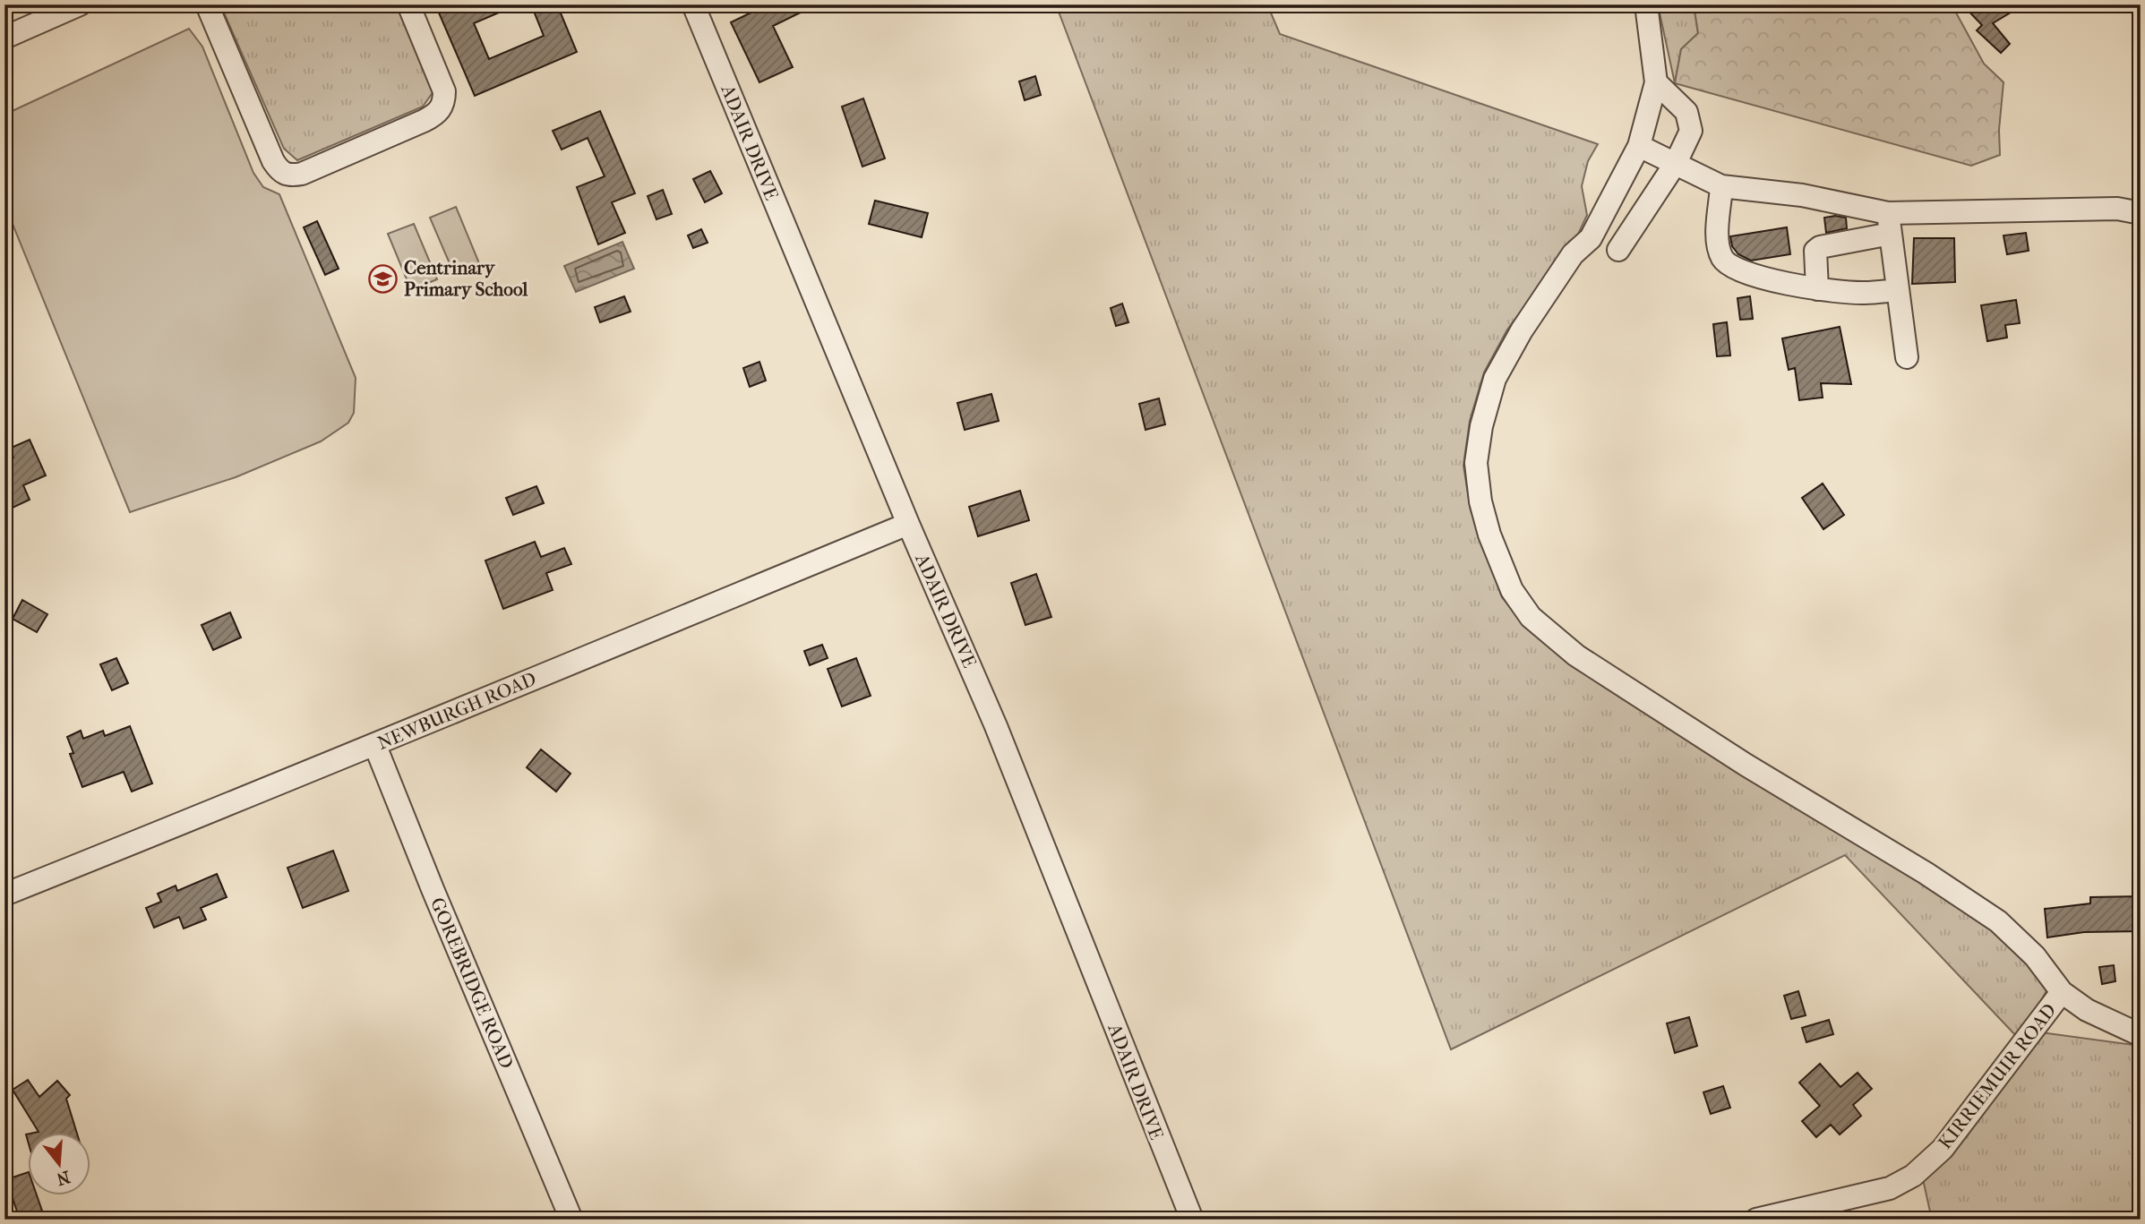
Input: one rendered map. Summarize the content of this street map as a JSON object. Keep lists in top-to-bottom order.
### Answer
{
  "streets": {
    "street": [
      "ADAIR DRIVE",
      "NEWBURGH ROAD",
      "GOREBRIDGE ROAD",
      "KIRRIEMUIR ROAD"
    ]
  },
  "crossings": [
    ["ADAIR DRIVE", "NEWBURGH ROAD"],
    ["NEWBURGH ROAD", "GOREBRIDGE ROAD"]
  ],
  "places": {
    "school or university": ["Centrinary Primary School"]
  },
  "north": "bottom"
}
